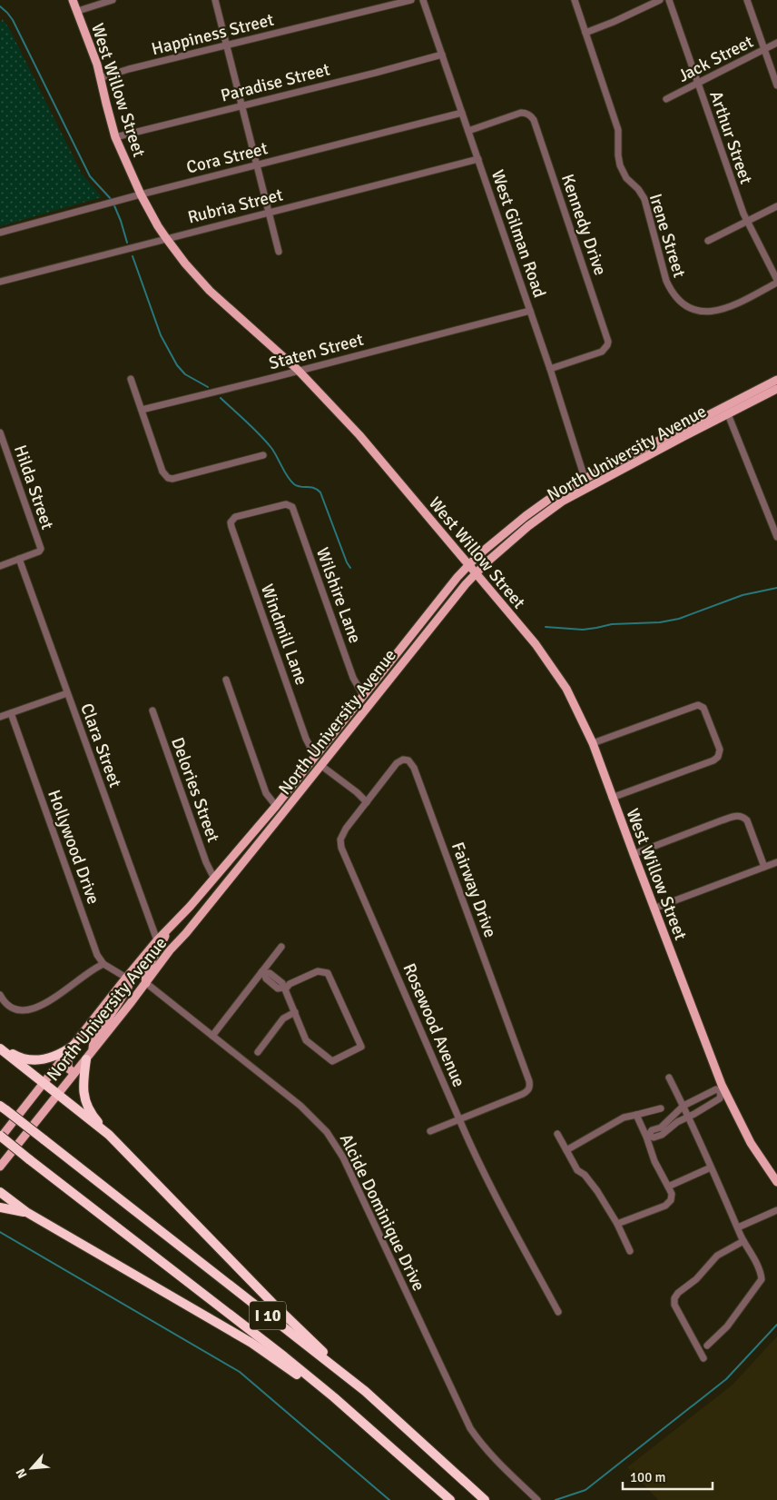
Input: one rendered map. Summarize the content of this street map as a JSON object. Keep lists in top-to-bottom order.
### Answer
{
  "streets": {
    "highway": ["I 10"],
    "main road": ["West Willow Street", "North University Avenue"],
    "street": [
      "Happiness Street",
      "Jack Street",
      "Paradise Street",
      "Arthur Street",
      "Cora Street",
      "Rubria Street",
      "Kennedy Drive",
      "West Gilman Road",
      "Irene Street",
      "Staten Street",
      "Hilda Street",
      "Wilshire Lane",
      "Windmill Lane",
      "Clara Street",
      "Delories Street",
      "Hollywood Drive",
      "Fairway Drive",
      "Rosewood Avenue",
      "Alcide Dominique Drive"
    ]
  },
  "crossings": [
    ["Happiness Street", "West Willow Street"],
    ["Jack Street", "Arthur Street"],
    ["Paradise Street", "West Willow Street"],
    ["Paradise Street", "West Gilman Road"],
    ["West Willow Street", "Cora Street"],
    ["West Willow Street", "Rubria Street"],
    ["West Willow Street", "Staten Street"],
    ["West Willow Street", "North University Avenue"],
    ["Arthur Street", "Irene Street"],
    ["Cora Street", "West Gilman Road"],
    ["Rubria Street", "West Gilman Road"],
    ["Kennedy Drive", "West Gilman Road"],
    ["West Gilman Road", "Staten Street"],
    ["West Gilman Road", "North University Avenue"],
    ["North University Avenue", "Wilshire Lane"],
    ["North University Avenue", "Windmill Lane"],
    ["North University Avenue", "Clara Street"],
    ["North University Avenue", "Delories Street"],
    ["North University Avenue", "Alcide Dominique Drive"],
    ["North University Avenue", "I 10"],
    ["Hilda Street", "Clara Street"],
    ["Wilshire Lane", "Windmill Lane"],
    ["Fairway Drive", "Rosewood Avenue"]
  ],
  "scale_bar": "100 m",
  "north": "bottom left"
}
